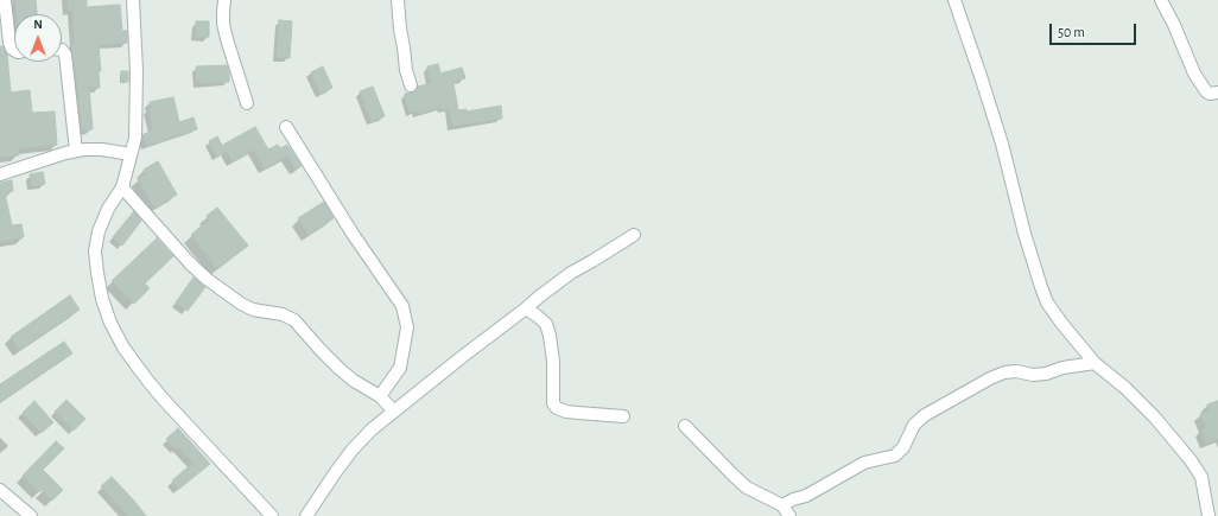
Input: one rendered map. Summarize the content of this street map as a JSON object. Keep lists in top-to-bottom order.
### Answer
{
  "scale_bar": "50 m",
  "north": "top"
}
